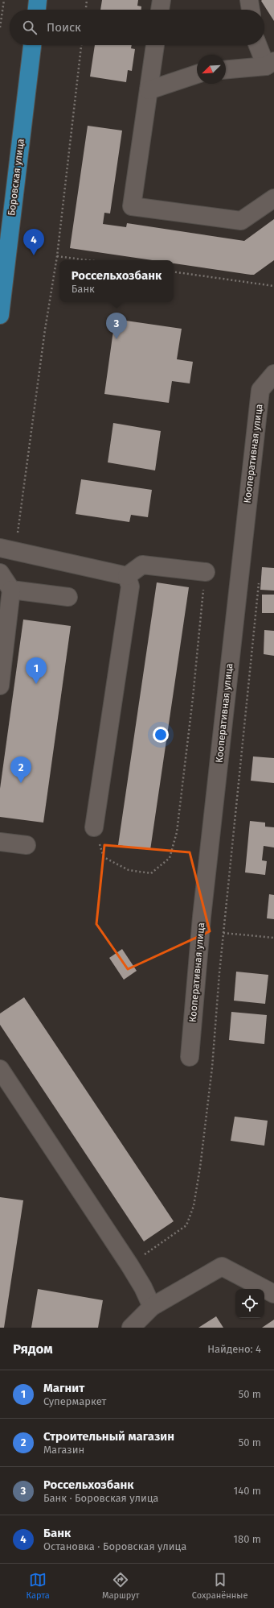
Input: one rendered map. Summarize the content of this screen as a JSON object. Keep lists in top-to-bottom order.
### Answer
{
  "streets": {
    "main road": ["Боровская улица"],
    "street": ["Кооперативная улица"]
  },
  "north": "bottom left",
  "page": {
    "search": "Поиск",
    "pins": [
      "4",
      "3",
      "1",
      "2"
    ],
    "popup": ["Россельхозбанк", "Банк"],
    "heading": ["Рядом", "Найдено: 4"],
    "list": [
      {
        "mark": "1",
        "name": "Магнит",
        "note": "Супермаркет",
        "value": "50 m"
      },
      {
        "mark": "2",
        "name": "Строительный магазин",
        "note": "Магазин",
        "value": "50 m"
      },
      {
        "mark": "3",
        "name": "Россельхозбанк",
        "note": "Банк · Боровская улица",
        "value": "140 m"
      },
      {
        "mark": "4",
        "name": "Банк",
        "note": "Остановка · Боровская улица",
        "value": "180 m"
      }
    ],
    "nav": ["Карта", "Маршрут", "Сохранённые"]
  }
}
